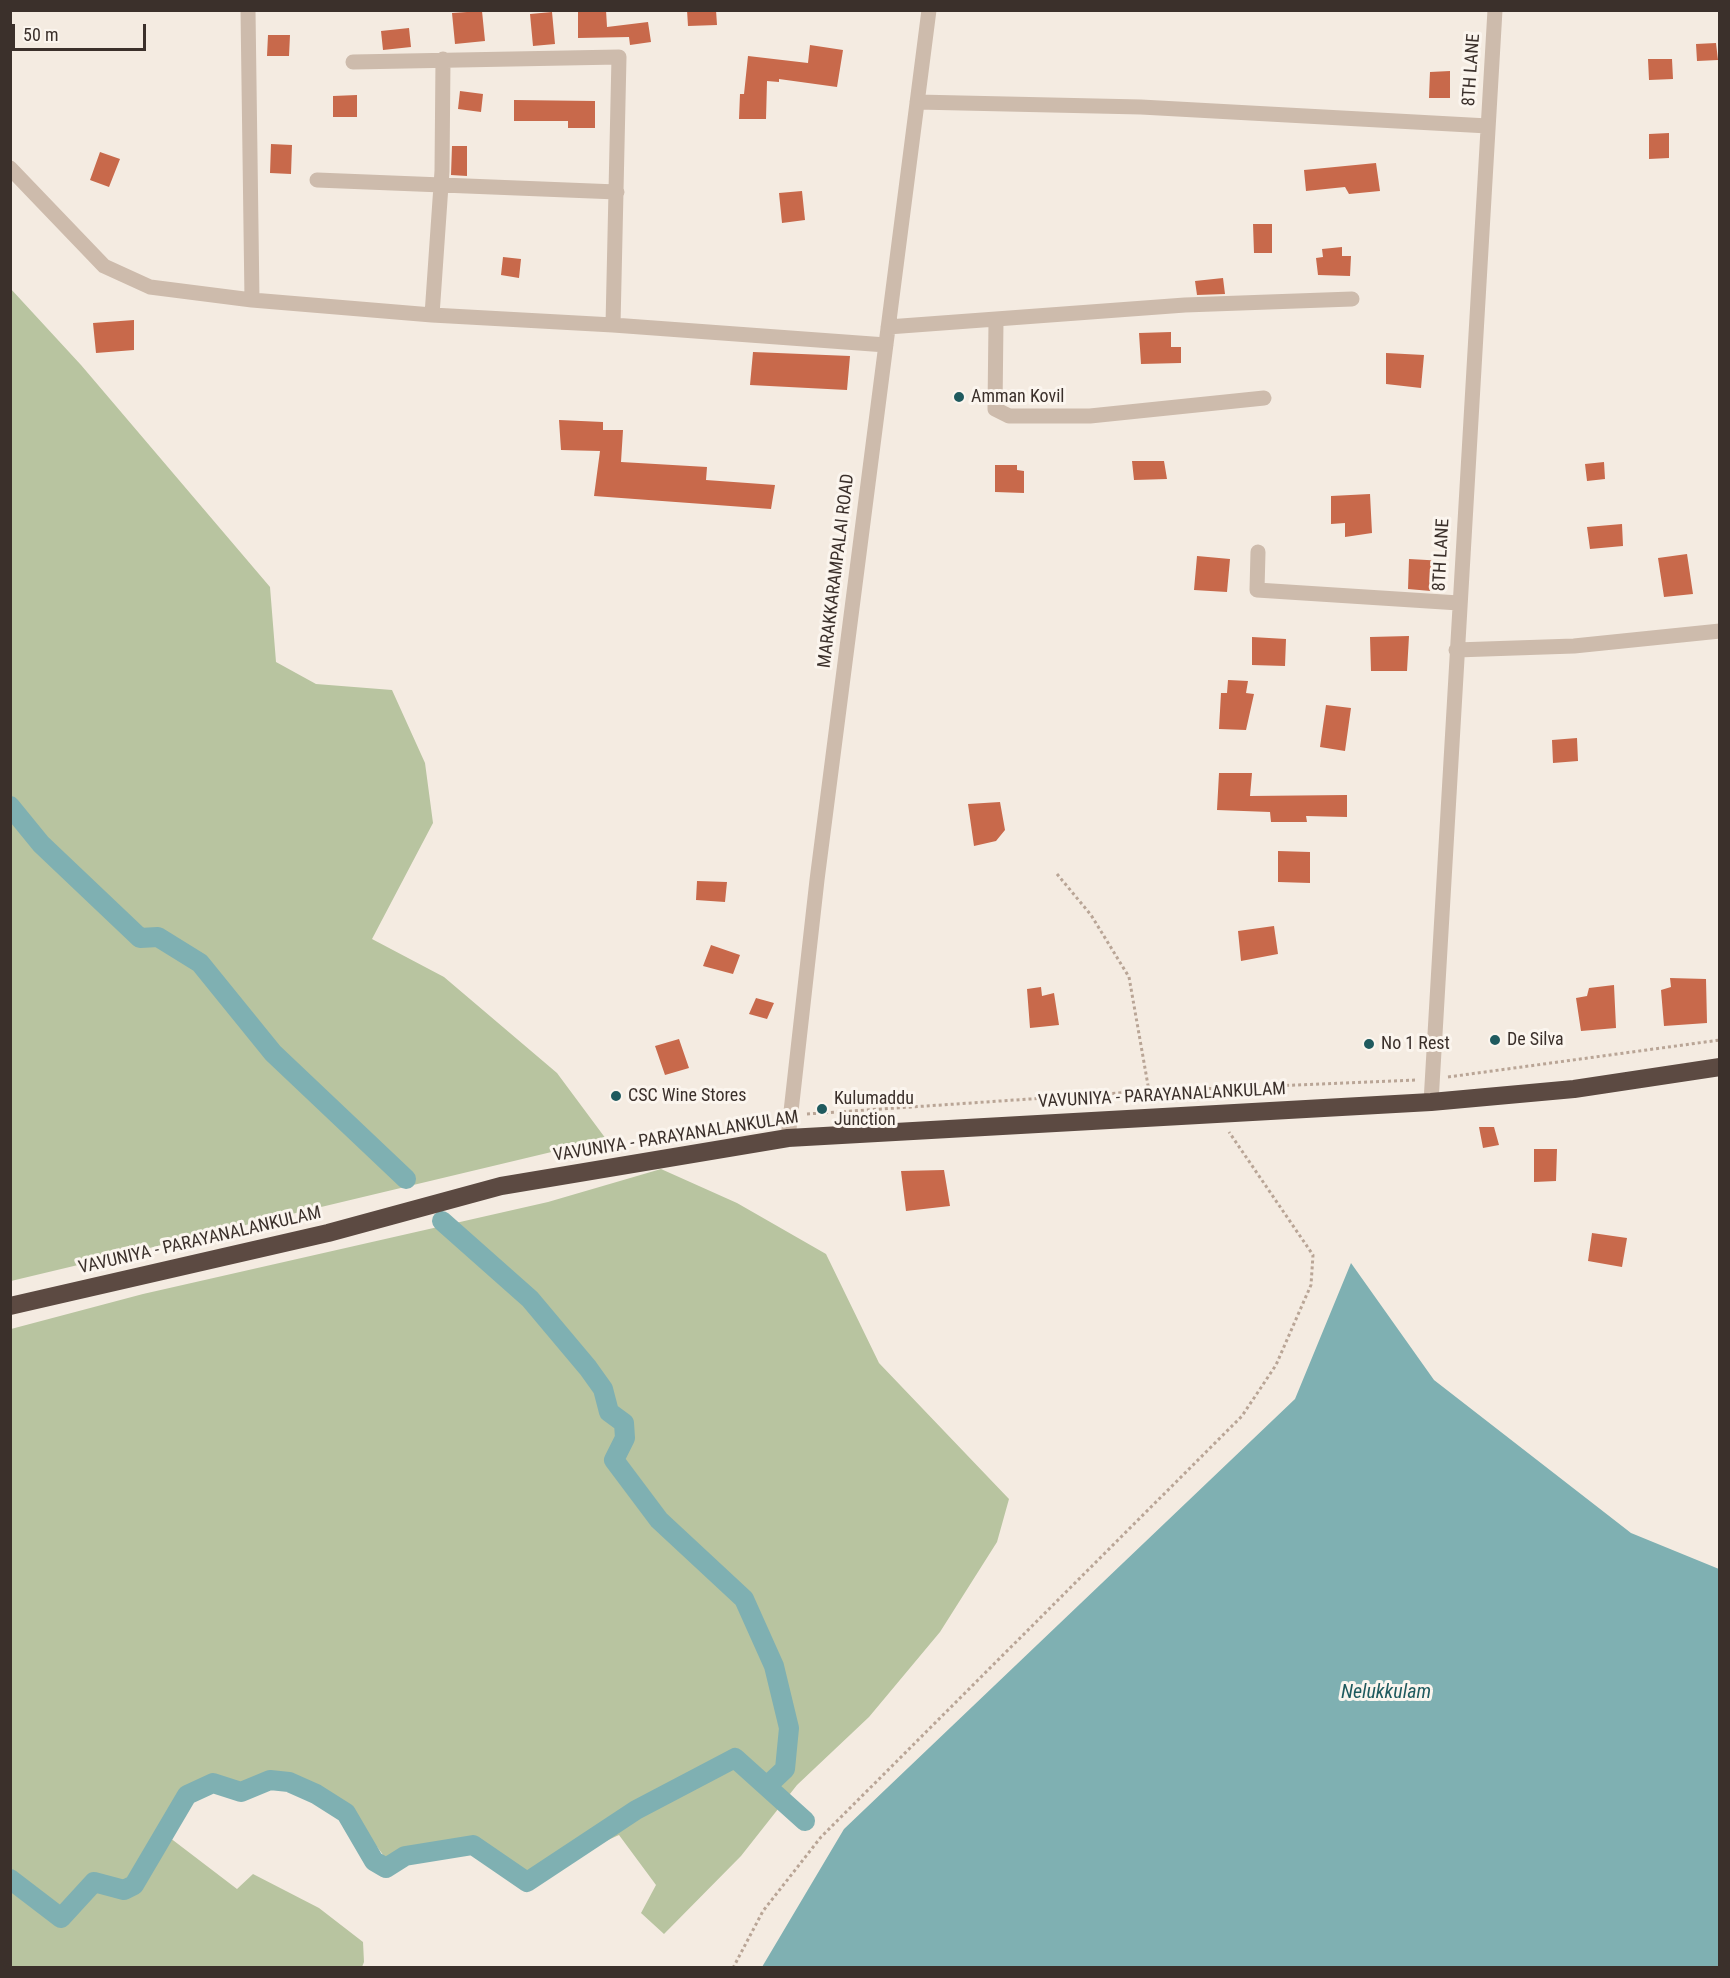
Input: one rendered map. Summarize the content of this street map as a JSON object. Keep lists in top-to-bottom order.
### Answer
{
  "streets": {
    "highway": ["VAVUNIYA - PARAYANALANKULAM"],
    "street": ["8TH LANE", "MARAKKARAMPALAI ROAD"]
  },
  "crossings": [
    ["8TH LANE", "VAVUNIYA - PARAYANALANKULAM"],
    ["MARAKKARAMPALAI ROAD", "VAVUNIYA - PARAYANALANKULAM"]
  ],
  "water": ["Nelukkulam"],
  "places": [
    "Amman Kovil",
    "De Silva",
    "No 1 Rest",
    "CSC Wine Stores",
    "Kulumaddu Junction"
  ],
  "scale_bar": "50 m"
}
